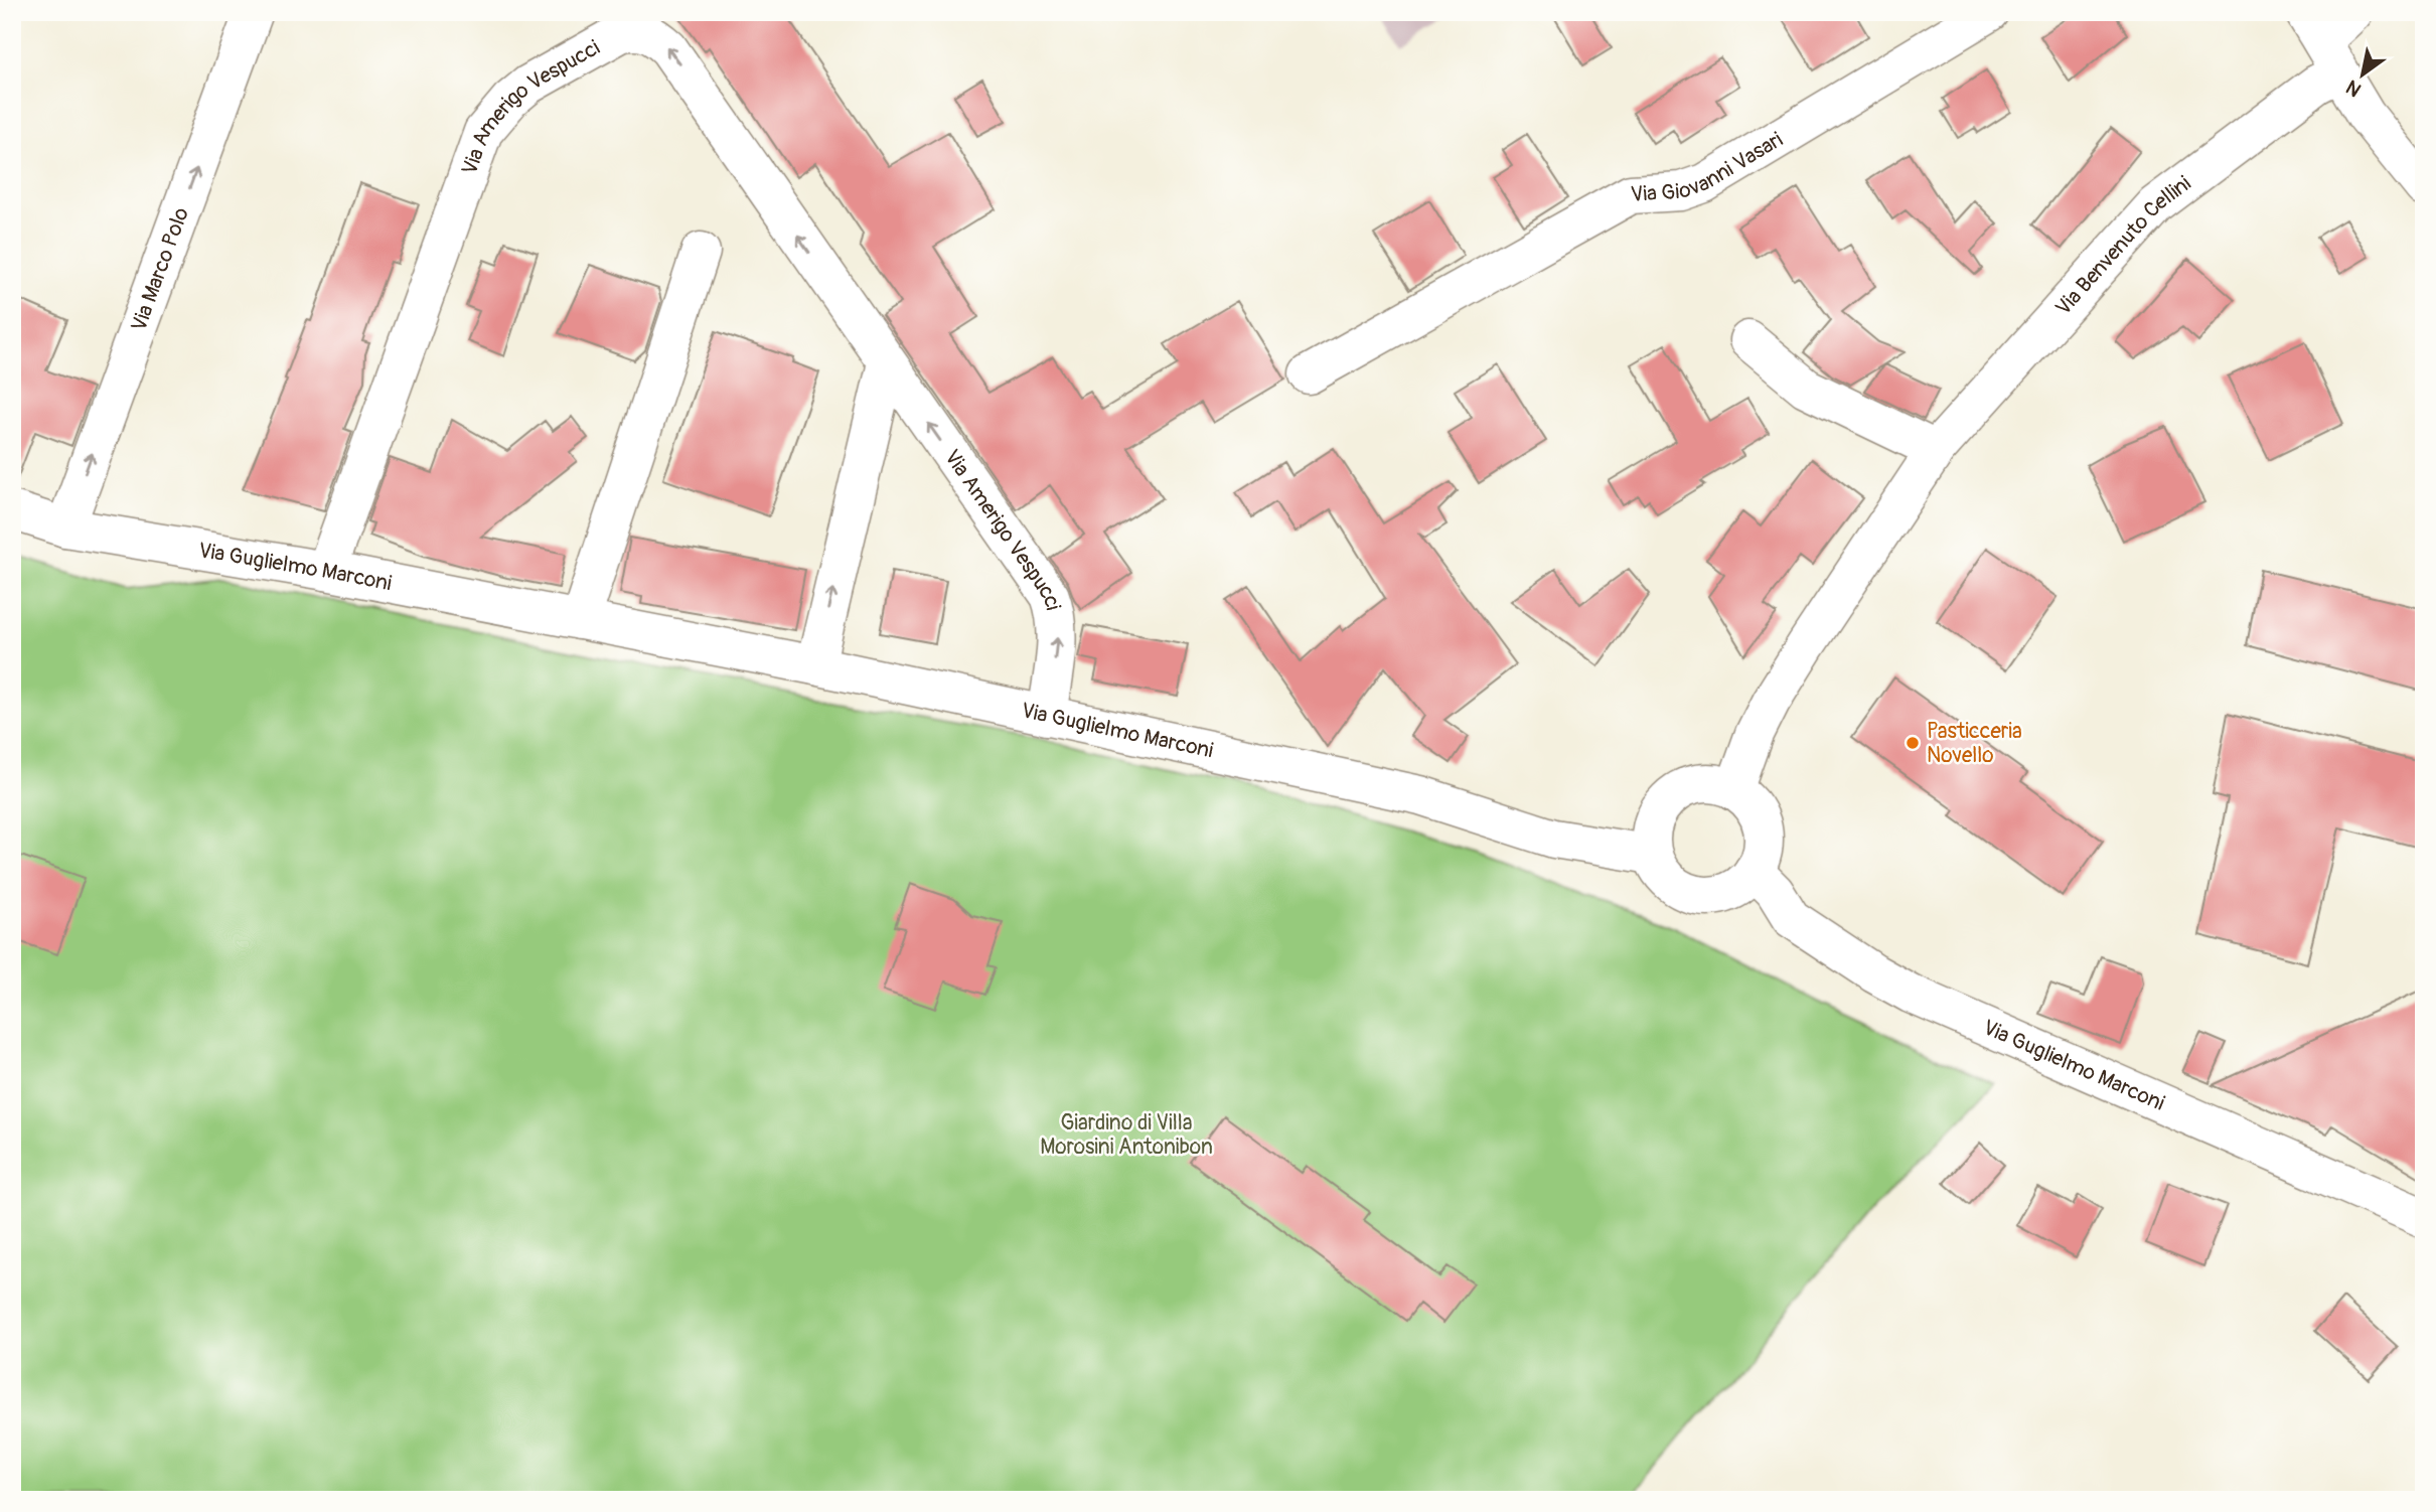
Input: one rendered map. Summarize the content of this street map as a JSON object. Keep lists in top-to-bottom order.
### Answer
{
  "streets": {
    "street": [
      "Via Amerigo Vespucci",
      "Via Giovanni Vasari",
      "Via Benvenuto Cellini",
      "Via Marco Polo",
      "Via Guglielmo Marconi"
    ]
  },
  "crossings": [
    ["Via Amerigo Vespucci", "Via Guglielmo Marconi"],
    ["Via Benvenuto Cellini", "Via Guglielmo Marconi"],
    ["Via Marco Polo", "Via Guglielmo Marconi"]
  ],
  "one_way": ["Via Marco Polo"],
  "parks": ["Giardino di Villa Morosini Antonibon"],
  "places": ["Pasticceria Novello"],
  "north": "bottom left"
}
